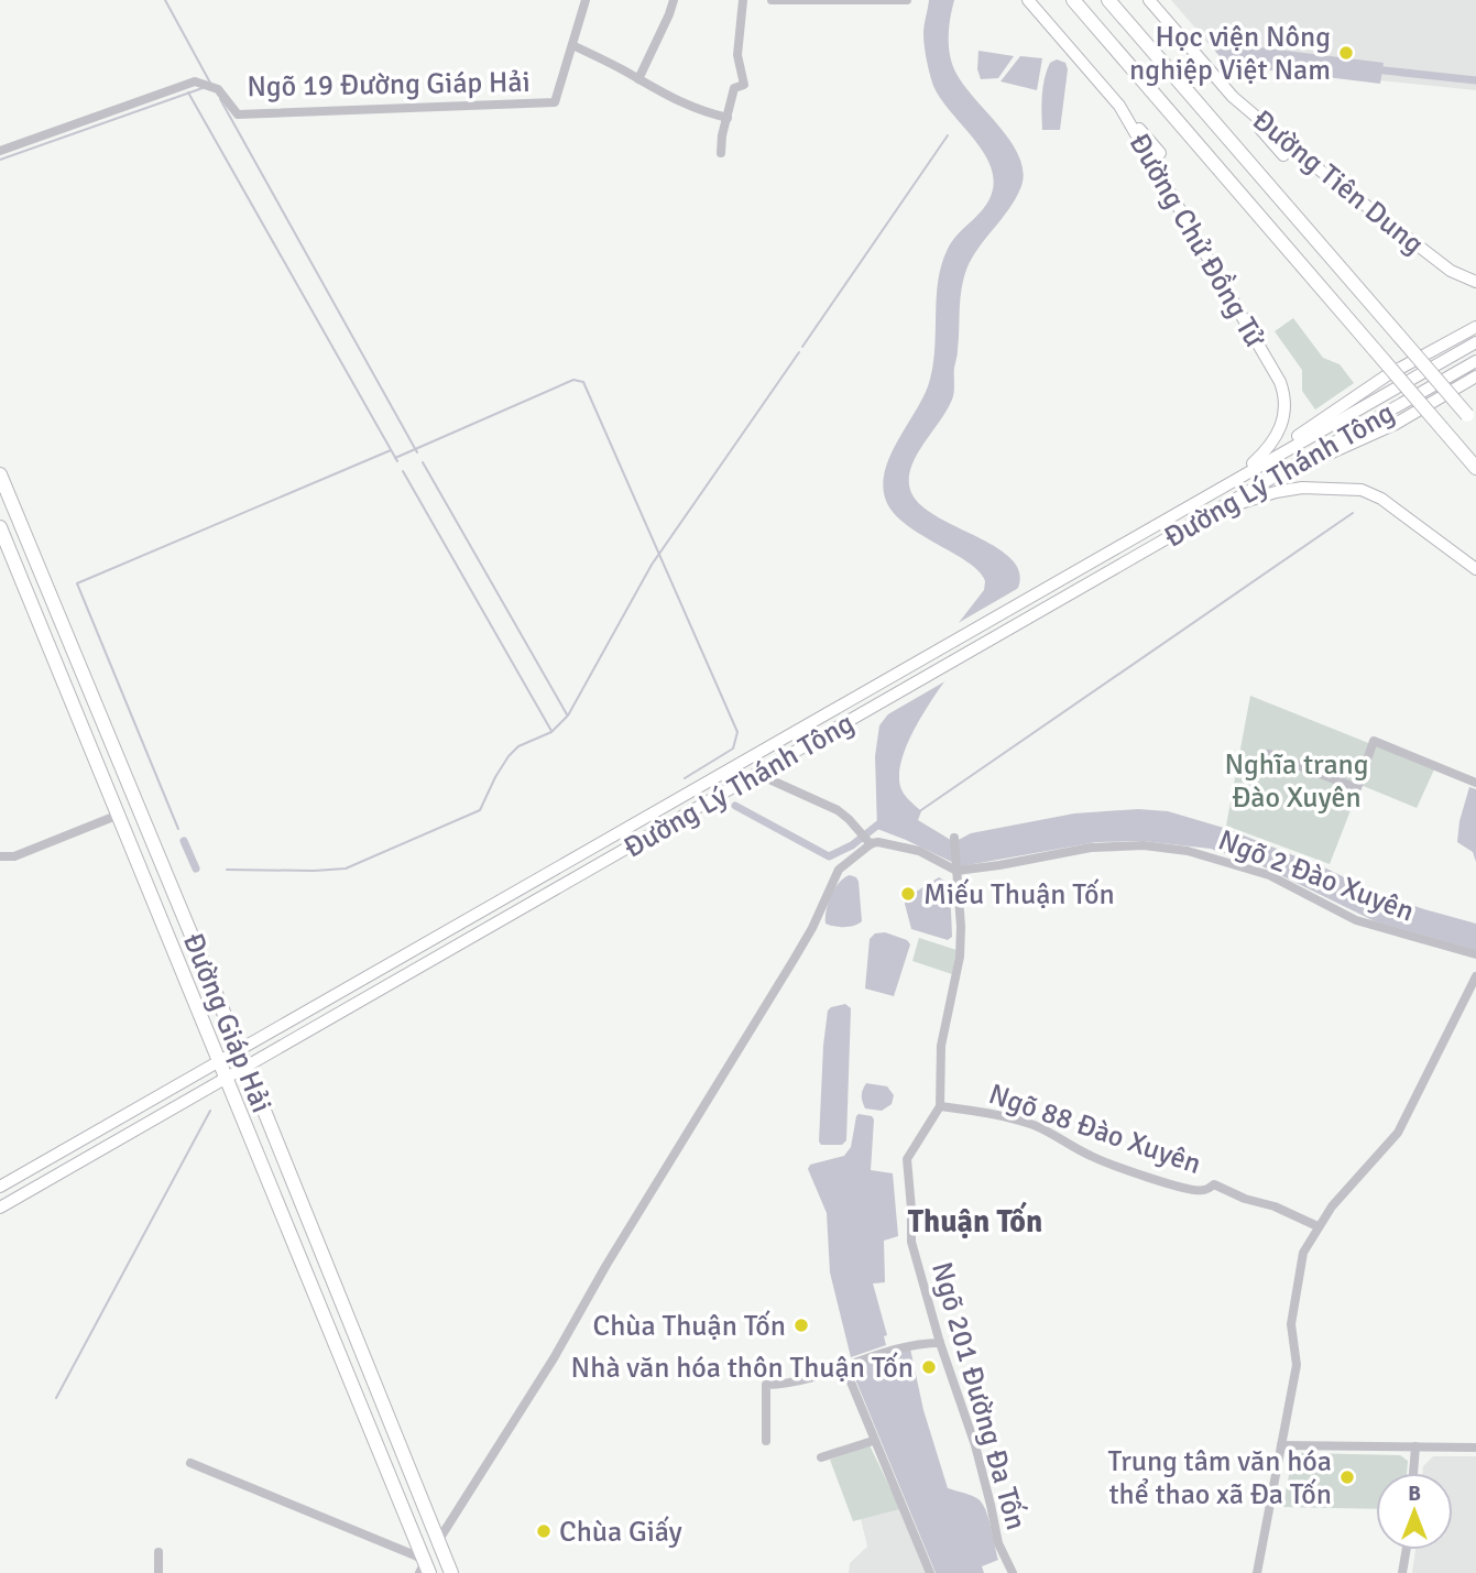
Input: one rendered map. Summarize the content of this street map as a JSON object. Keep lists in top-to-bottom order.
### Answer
{
  "streets": {
    "highway": ["Đường Giáp Hải"],
    "main road": ["Đường Tiên Dung", "Đường Chử Đồng Tử", "Đường Lý Thánh Tông"],
    "street": [
      "Ngõ 19 Đường Giáp Hải",
      "Ngõ 2 Đào Xuyên",
      "Ngõ 88 Đào Xuyên",
      "Ngõ 201 Đường Đa Tốn"
    ]
  },
  "crossings": [
    ["Đường Chử Đồng Tử", "Đường Lý Thánh Tông"],
    ["Đường Lý Thánh Tông", "Đường Giáp Hải"],
    ["Ngõ 88 Đào Xuyên", "Ngõ 201 Đường Đa Tốn"]
  ],
  "districts": ["Thuận Tốn"],
  "parks": ["Nghĩa trang Đào Xuyên"],
  "places": [
    "Học viện Nông nghiệp Việt Nam",
    "Miếu Thuận Tốn",
    "Chùa Thuận Tốn",
    "Nhà văn hóa thôn Thuận Tốn",
    "Trung tâm văn hóa thể thao xã Đa Tốn",
    "Chùa Giấy"
  ],
  "north": "top"
}
